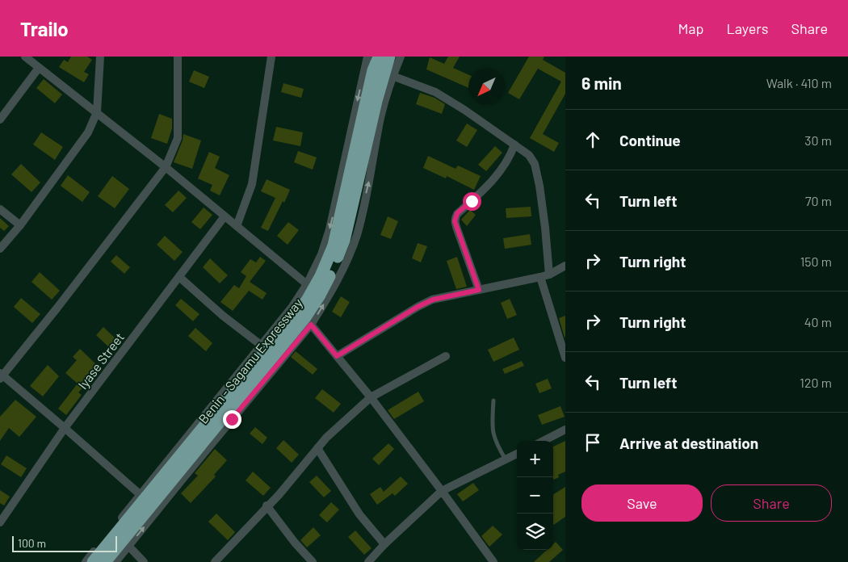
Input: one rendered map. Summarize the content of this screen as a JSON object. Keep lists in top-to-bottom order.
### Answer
{
  "streets": {
    "highway": ["Benin - Sagamu Expressway"],
    "street": ["Iyase Street"]
  },
  "scale_bar": "100 m",
  "north": "bottom left",
  "page": {
    "header": "Trailo",
    "nav": ["Map", "Layers", "Share"],
    "heading": ["6 min", "Walk · 410 m"],
    "list": [
      ["Continue", "30 m"],
      ["Turn left", "70 m"],
      ["Turn right", "150 m"],
      ["Turn right", "40 m"],
      ["Turn left", "120 m"],
      "Arrive at destination"
    ],
    "map_buttons": ["+", "−"],
    "buttons": ["Save", "Share"],
    "scale": "100 m"
  }
}
